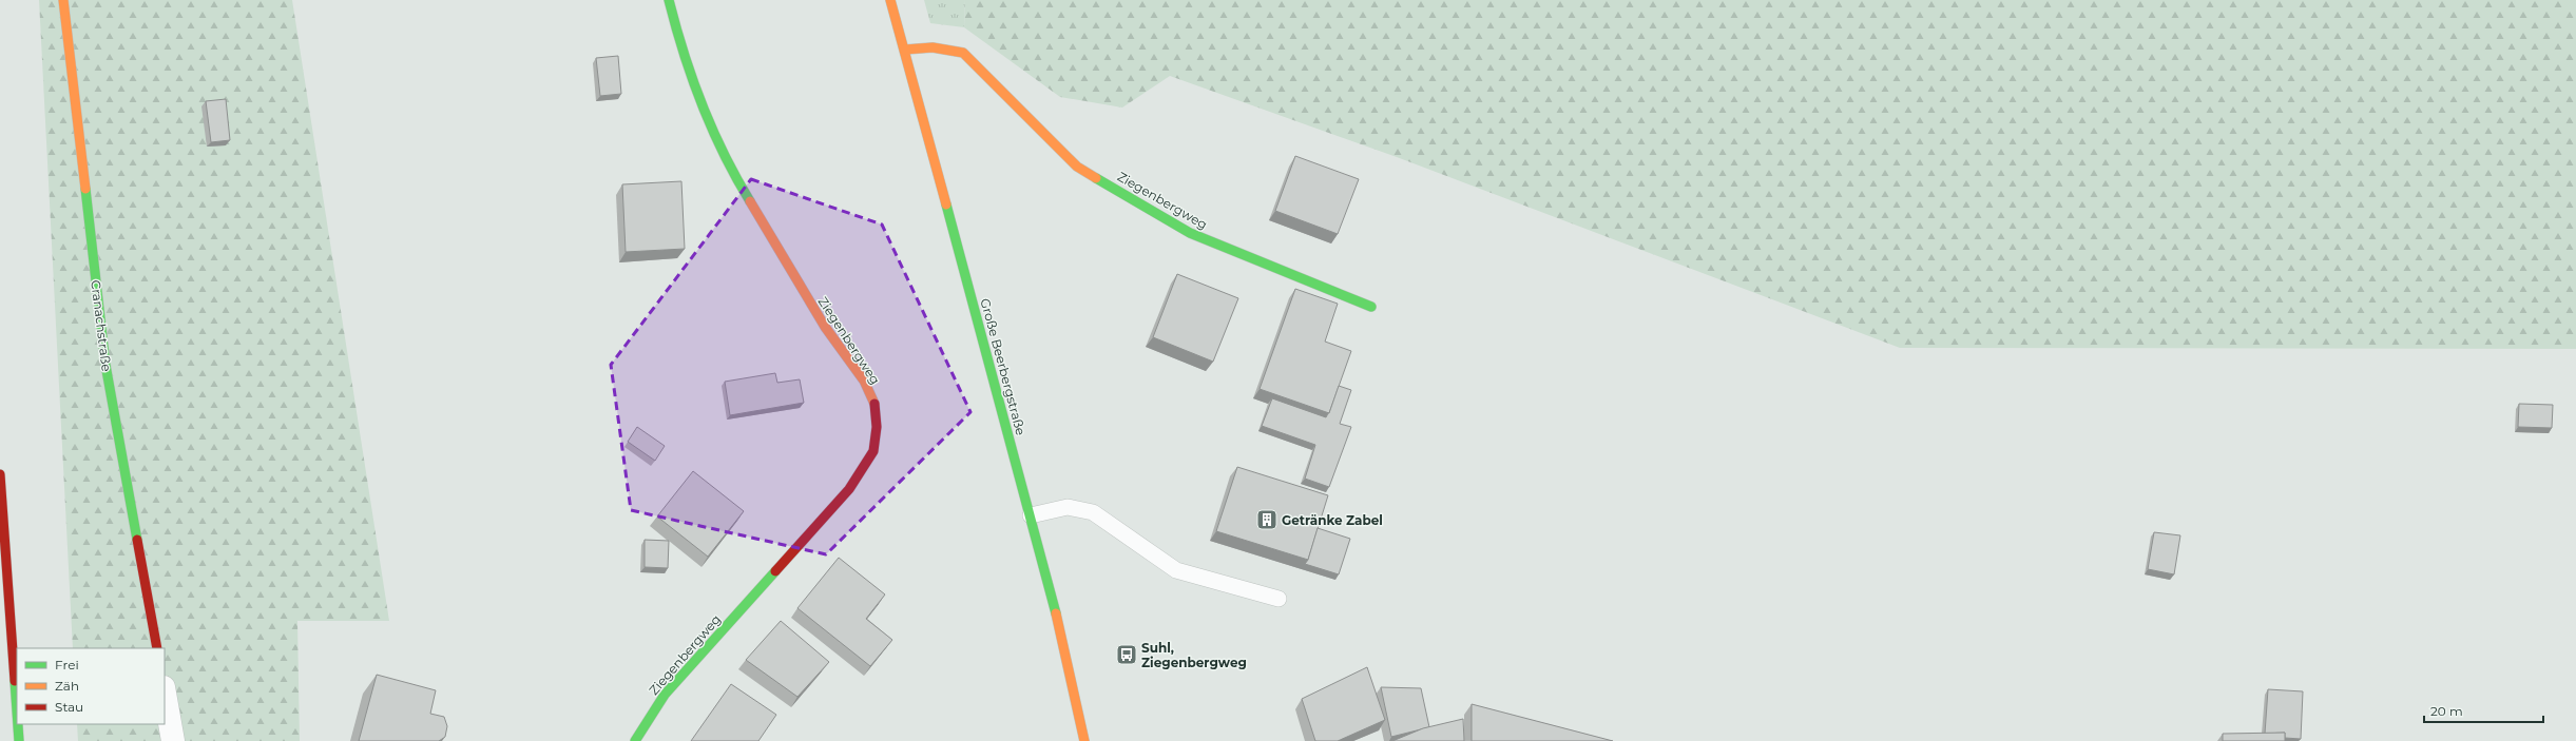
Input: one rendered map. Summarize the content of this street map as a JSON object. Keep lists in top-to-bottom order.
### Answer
{
  "streets": {
    "street": ["Ziegenbergweg", "Cranachstraße", "Große Beerbergstraße"]
  },
  "crossings": [
    ["Ziegenbergweg", "Große Beerbergstraße"]
  ],
  "places": {
    "building": ["Getränke Zabel"],
    "bus stop": ["Suhl, Ziegenbergweg"]
  },
  "legend": ["Frei", "Zäh", "Stau"],
  "scale_bar": "20 m"
}
